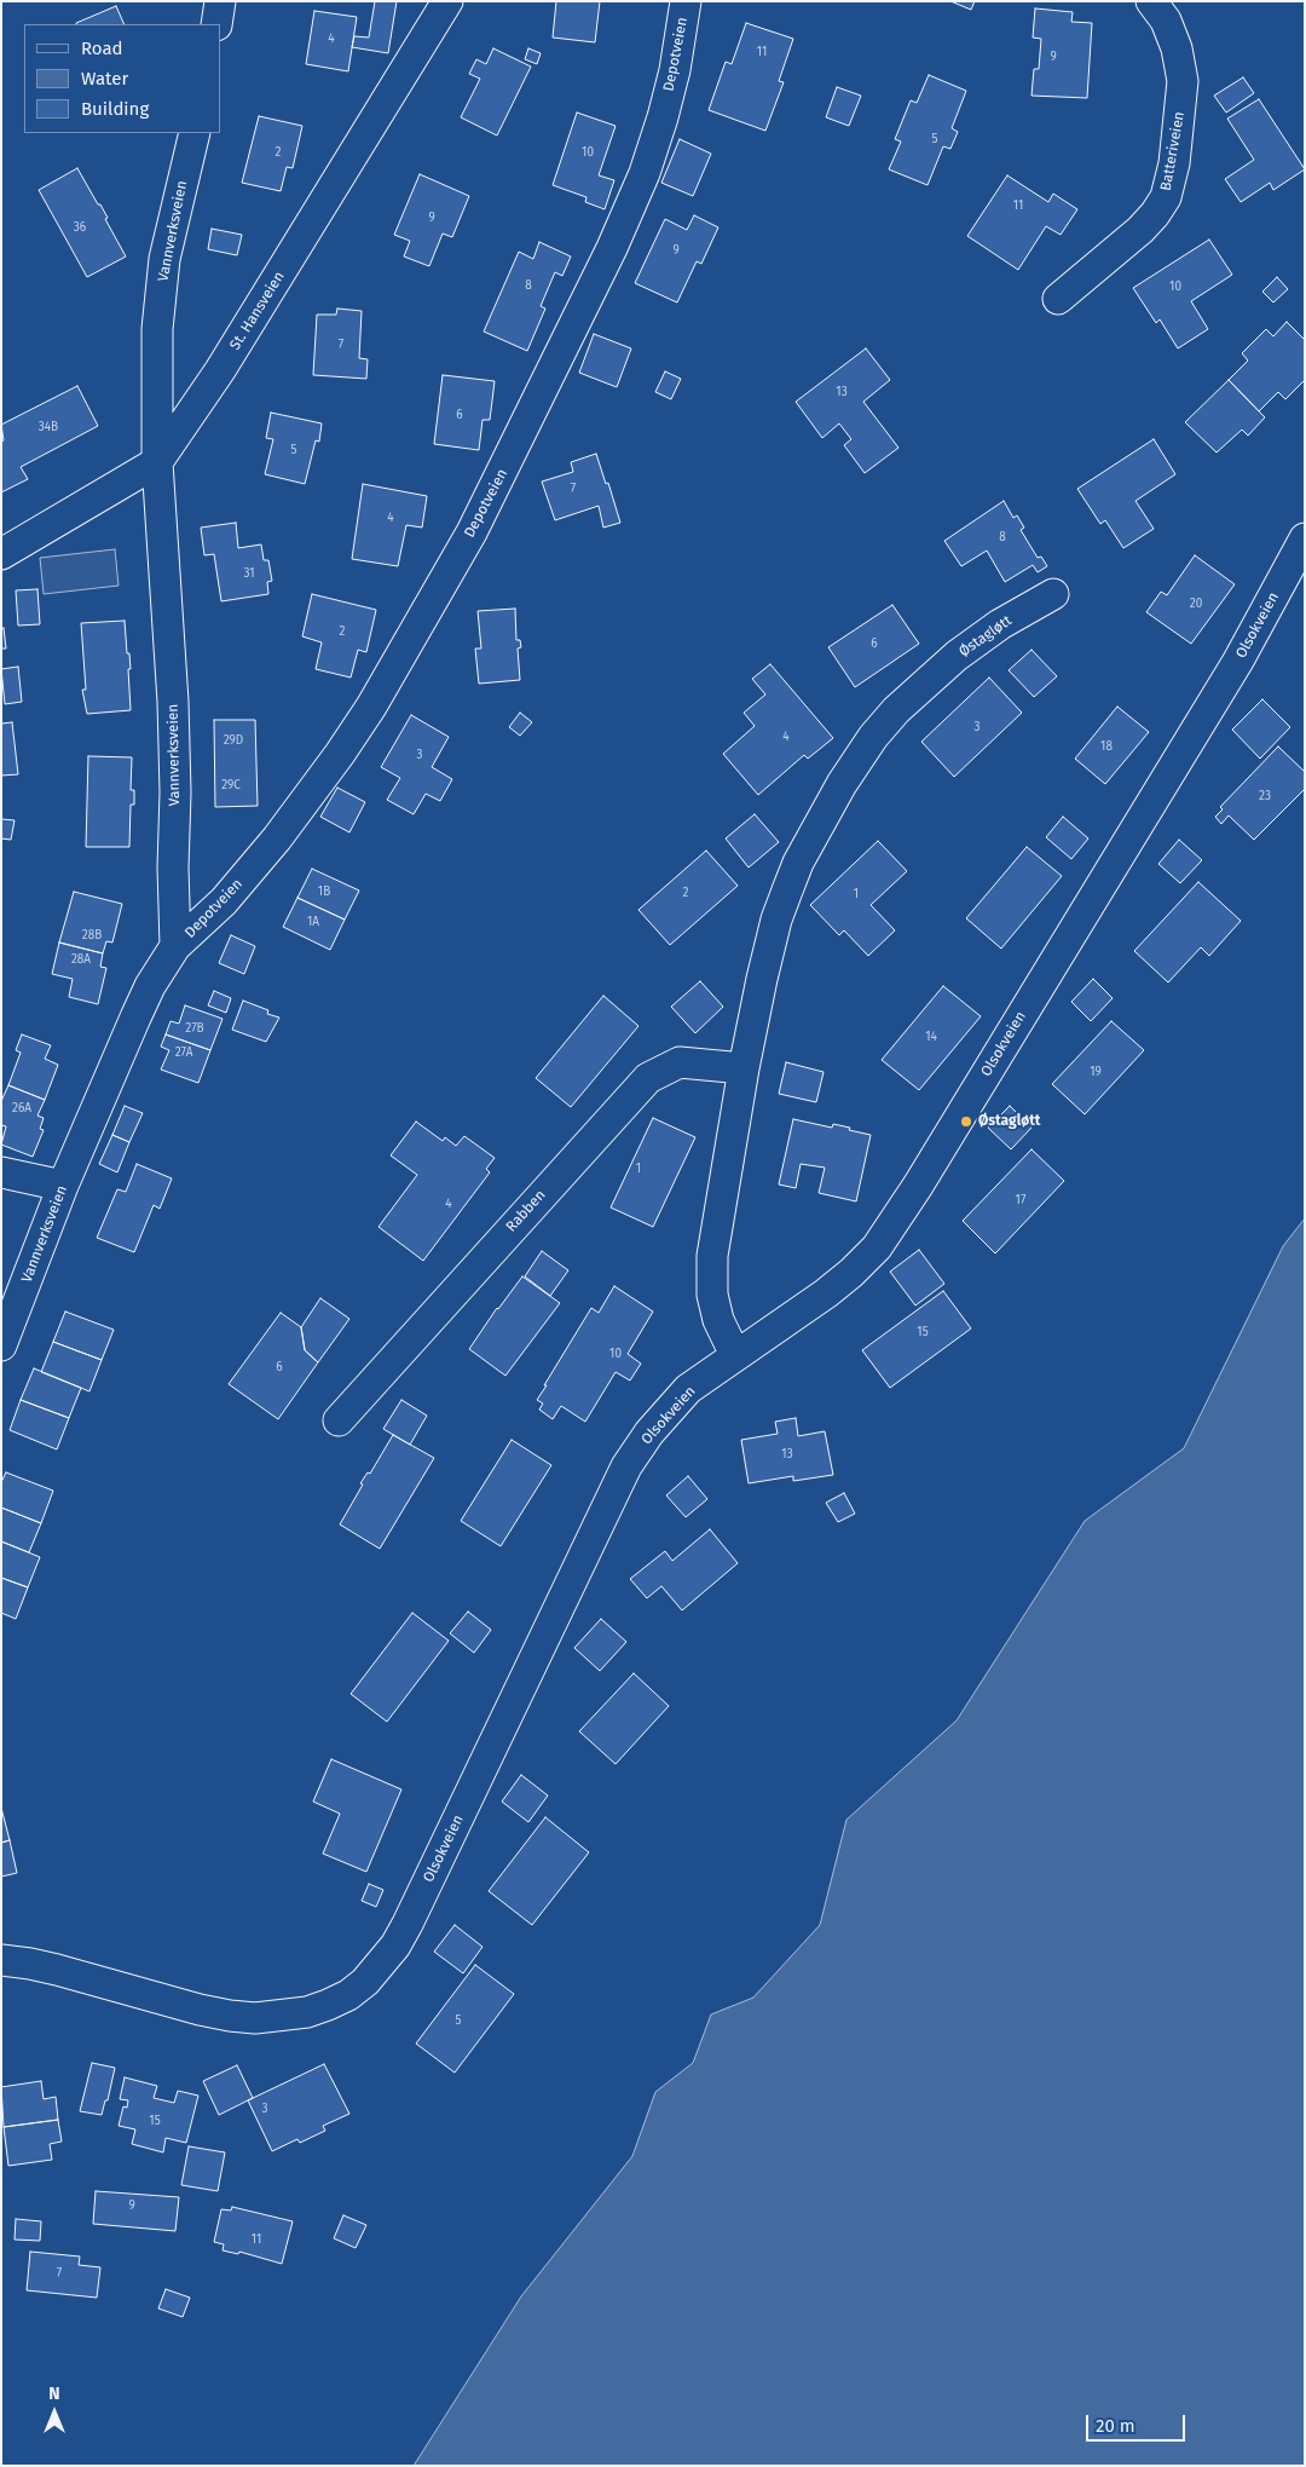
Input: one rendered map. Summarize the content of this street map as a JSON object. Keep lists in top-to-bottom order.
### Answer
{
  "streets": {
    "street": [
      "Depotveien",
      "Batteriveien",
      "Vannverksveien",
      "St. Hansveien",
      "Olsokveien",
      "Østagløtt",
      "Rabben"
    ]
  },
  "crossings": [
    ["Depotveien", "Vannverksveien"],
    ["Vannverksveien", "St. Hansveien"],
    ["Olsokveien", "Østagløtt"],
    ["Østagløtt", "Rabben"]
  ],
  "places": ["Østagløtt"],
  "house_numbers": [
    "4",
    "11",
    "9",
    "5",
    "2",
    "10",
    "11",
    "9",
    "36",
    "9",
    "8",
    "10",
    "7",
    "13",
    "6",
    "34B",
    "5",
    "7",
    "4",
    "8",
    "31",
    "20",
    "2",
    "6",
    "3",
    "4",
    "29D",
    "18",
    "3",
    "29C",
    "23",
    "1B",
    "2",
    "1",
    "1A",
    "28B",
    "28A",
    "27B",
    "14",
    "27A",
    "19",
    "26A",
    "1",
    "17",
    "4",
    "15",
    "10",
    "6",
    "13",
    "5",
    "3",
    "15",
    "9",
    "11",
    "7"
  ],
  "legend": ["Road", "Water", "Building"],
  "scale_bar": "20 m",
  "north": "top"
}
